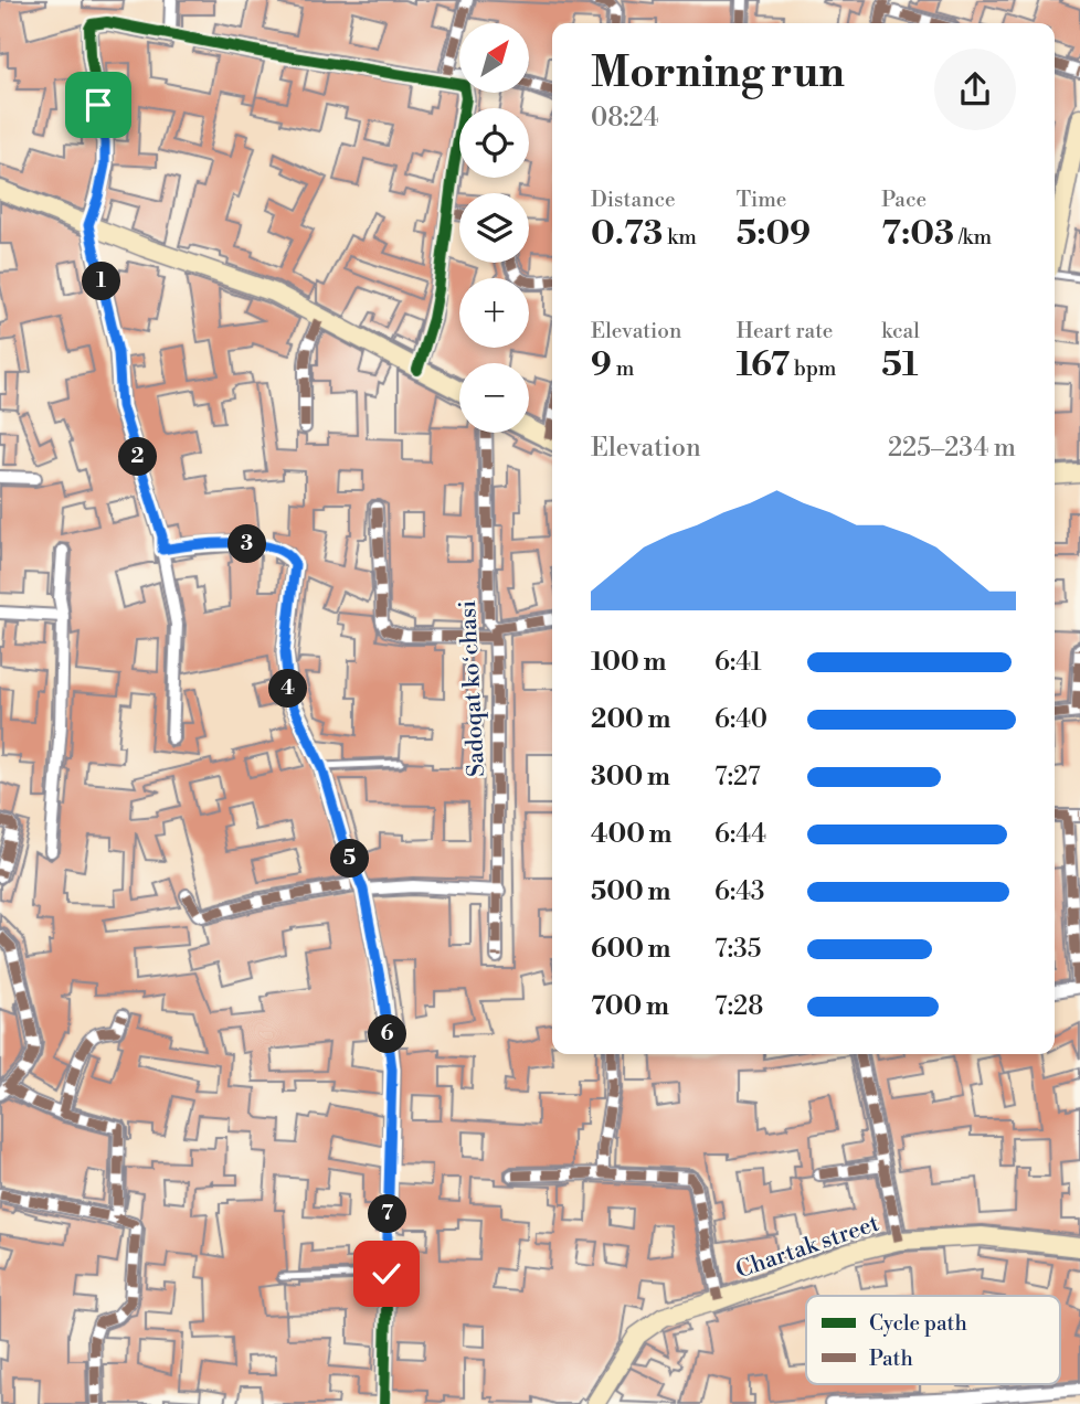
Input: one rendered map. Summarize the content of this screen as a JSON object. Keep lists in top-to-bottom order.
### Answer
{
  "streets": {
    "street": ["Sadoqat koʻchasi", "Chartak street"]
  },
  "legend": ["Cycle path", "Path"],
  "north": "top right",
  "page": {
    "map_buttons": ["+", "−"],
    "heading": ["Morning run", "08:24"],
    "stats": [
      ["Distance", "0.73 km"],
      ["Time", "5:09"],
      ["Pace", "7:03 /km"],
      ["Elevation", "9 m"],
      ["Heart rate", "167 bpm"],
      ["kcal", "51"]
    ],
    "pins": [
      "1",
      "2",
      "3",
      "4",
      "5",
      "6",
      "7"
    ],
    "chart": ["Elevation", "225–234 m"],
    "list": [
      {
        "name": "100 m",
        "note": "6:41"
      },
      {
        "name": "200 m",
        "note": "6:40"
      },
      {
        "name": "300 m",
        "note": "7:27"
      },
      {
        "name": "400 m",
        "note": "6:44"
      },
      {
        "name": "500 m",
        "note": "6:43"
      },
      {
        "name": "600 m",
        "note": "7:35"
      },
      {
        "name": "700 m",
        "note": "7:28"
      }
    ]
  }
}
